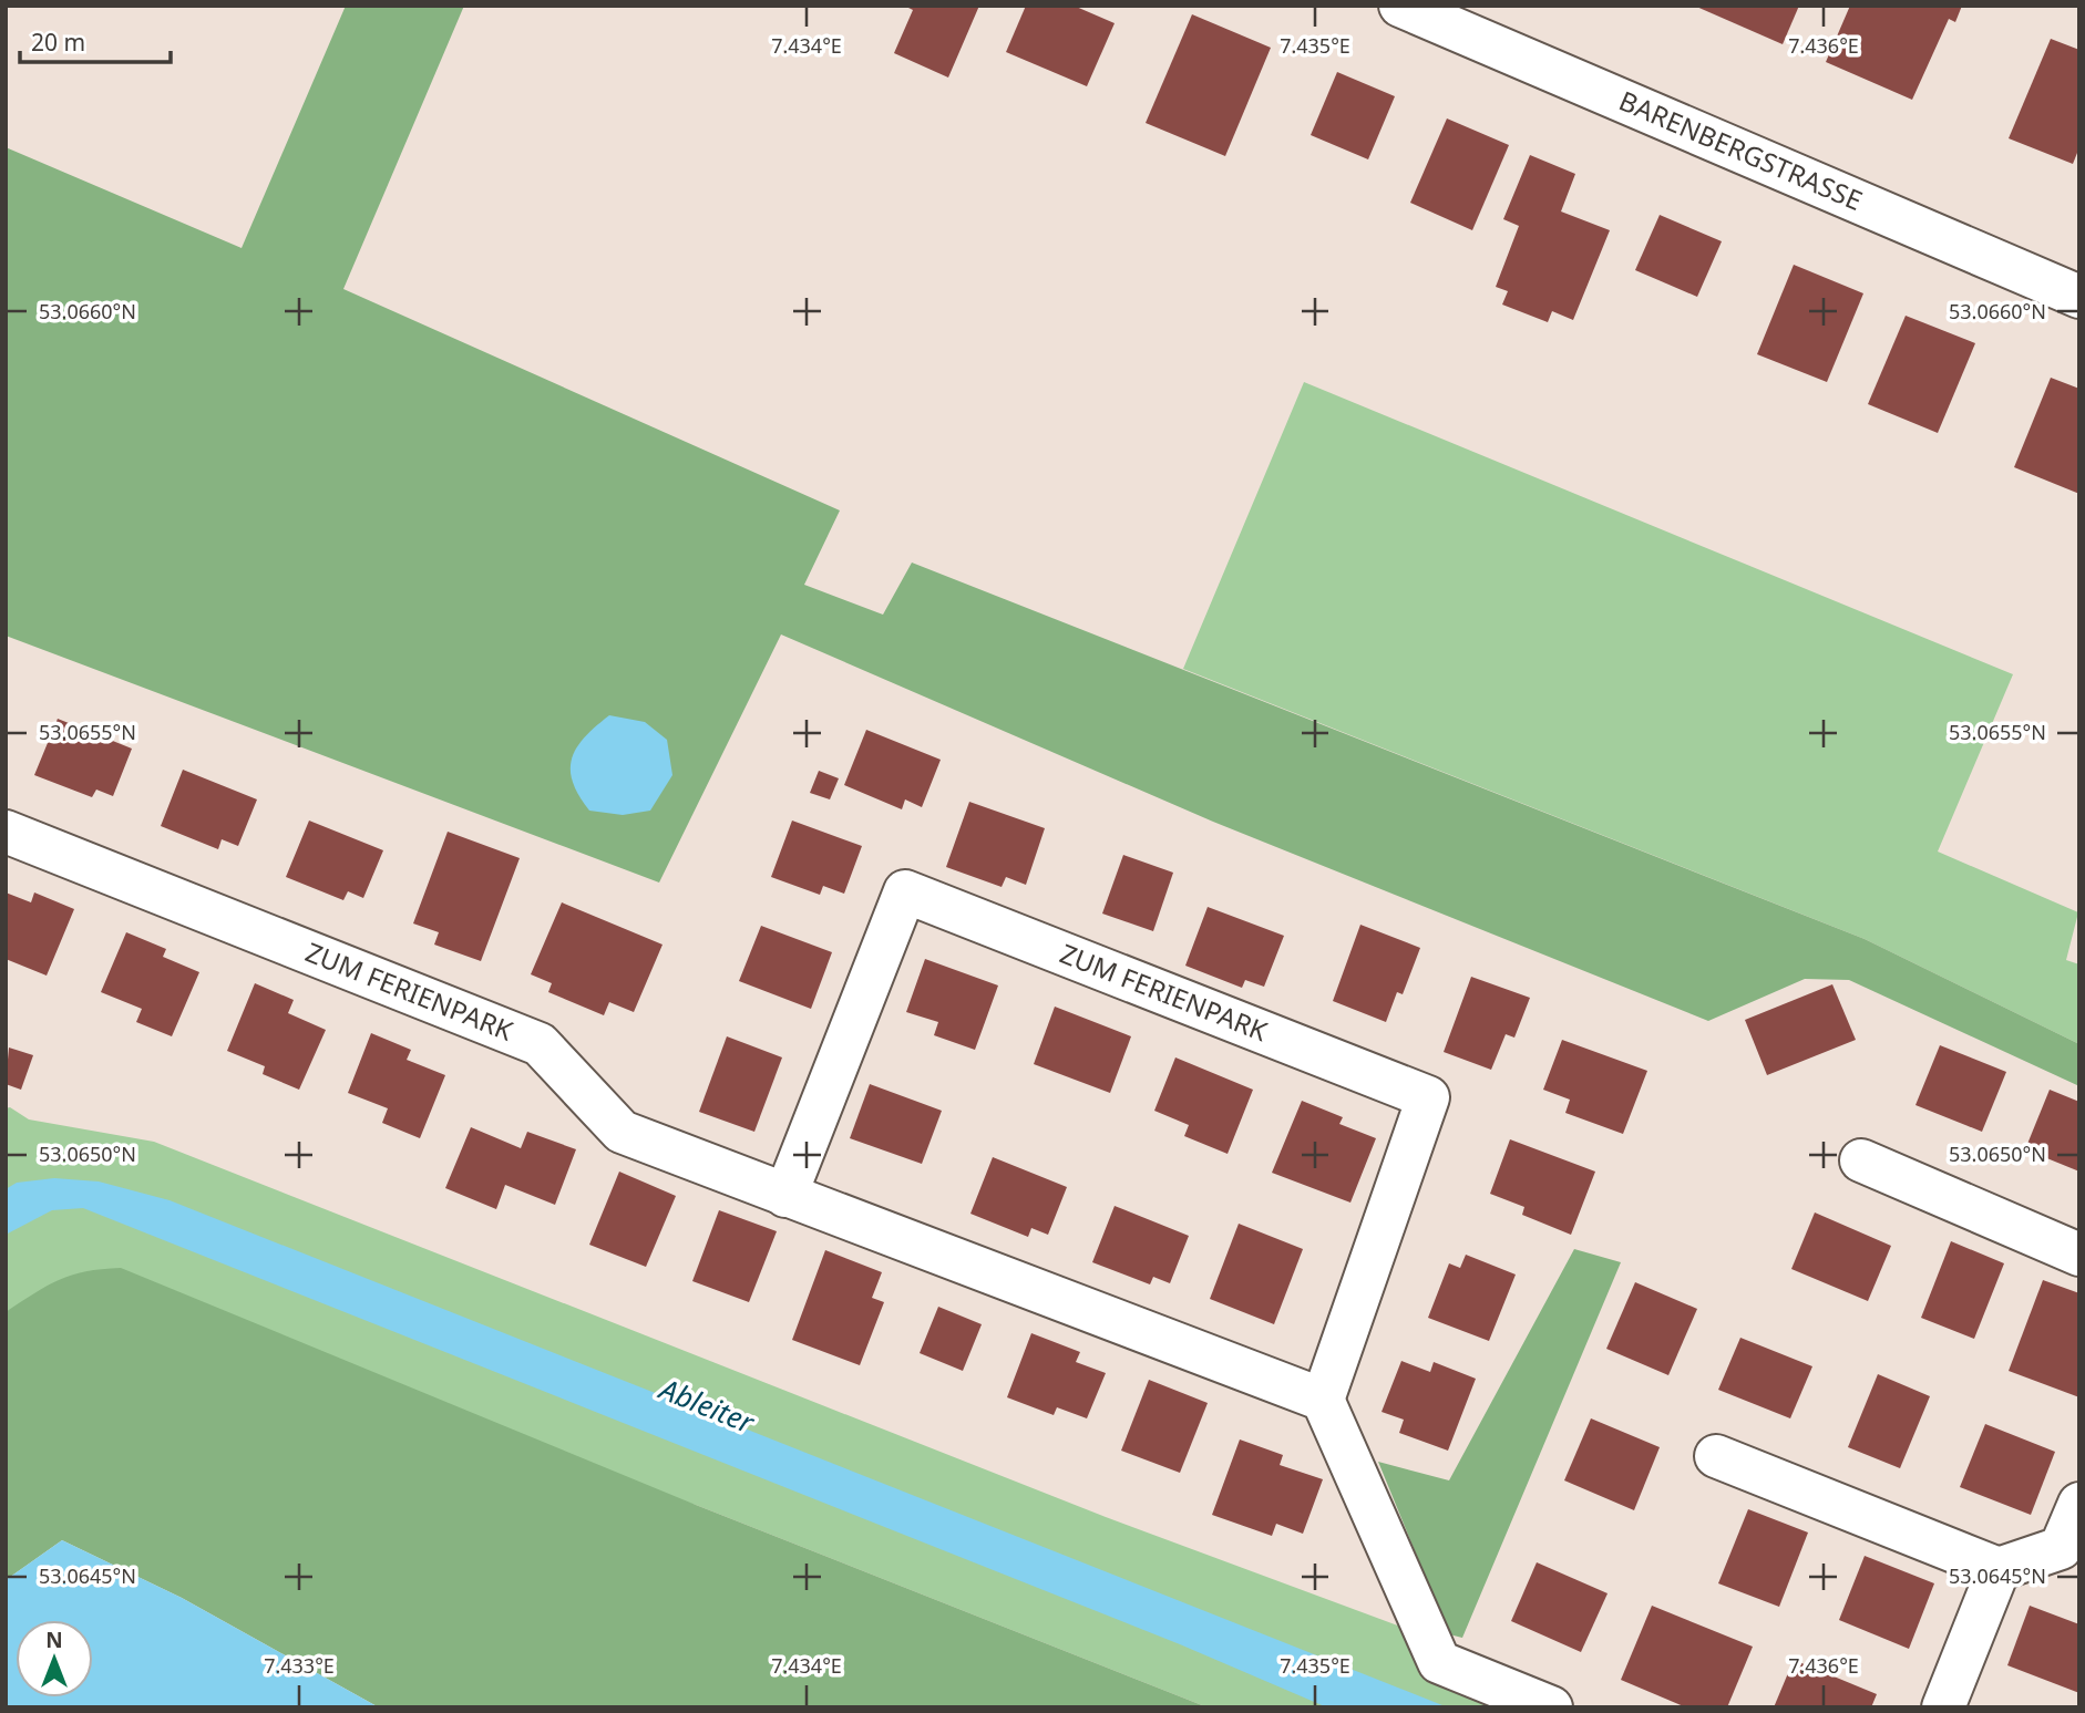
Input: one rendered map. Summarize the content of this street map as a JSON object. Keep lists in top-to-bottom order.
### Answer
{
  "streets": {
    "street": ["BARENBERGSTRASSE", "ZUM FERIENPARK"]
  },
  "water": ["Ableiter"],
  "scale_bar": "20 m",
  "north": "top",
  "coordinates": [
    "7.434°E",
    "7.435°E",
    "7.436°E",
    "53.0660°N",
    "53.0655°N",
    "53.0650°N",
    "53.0645°N",
    "7.433°E"
  ]
}
